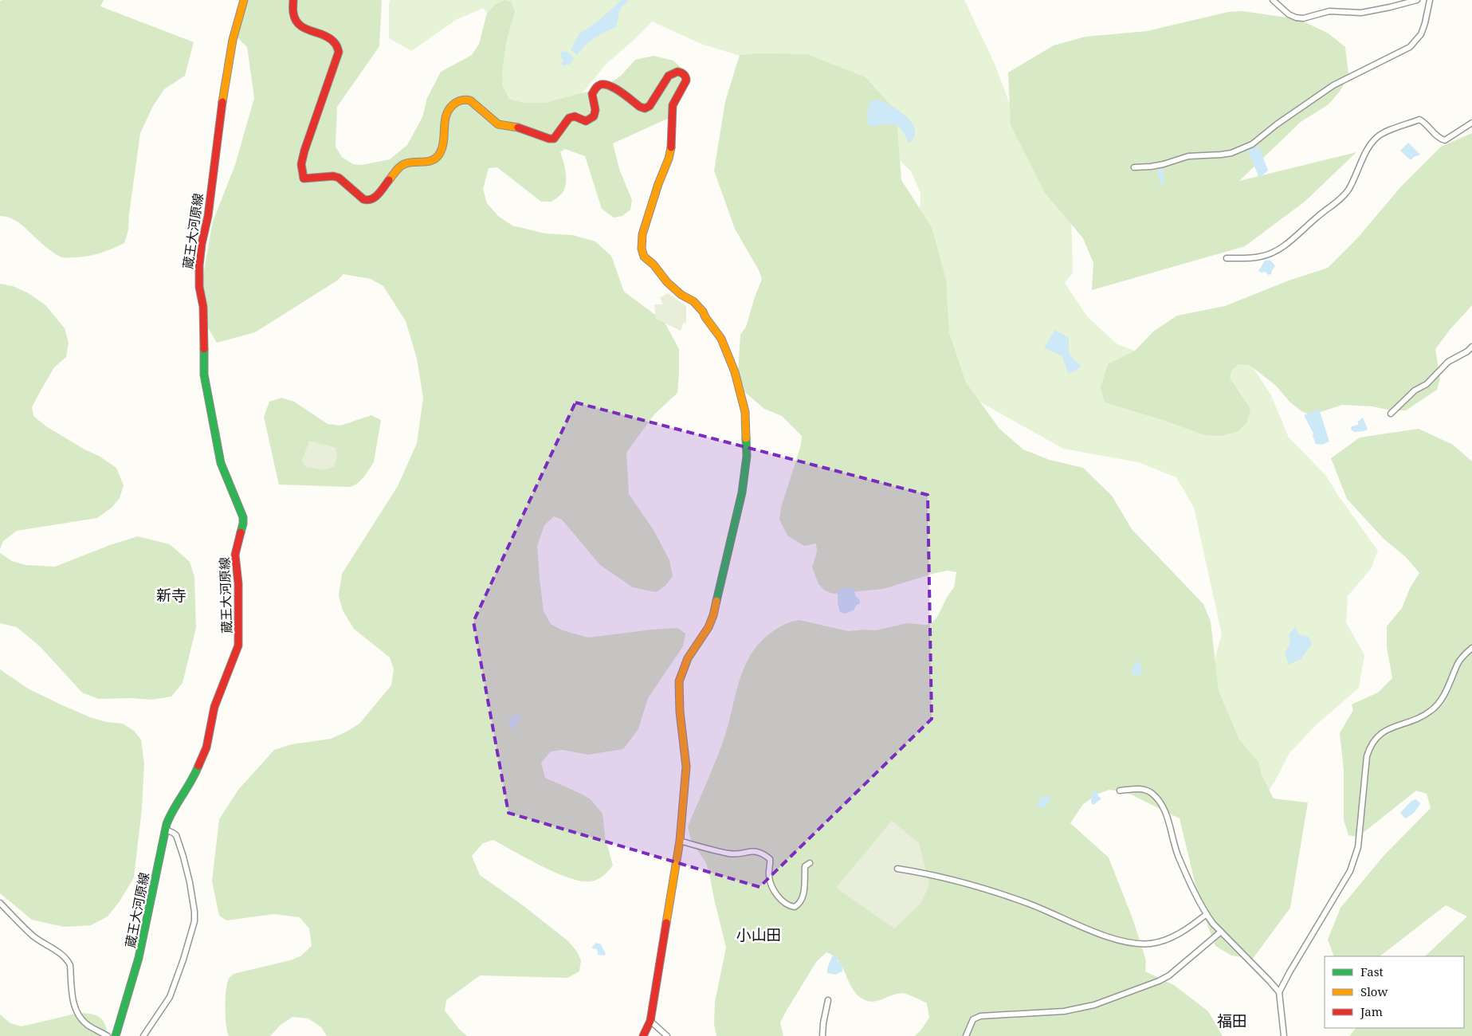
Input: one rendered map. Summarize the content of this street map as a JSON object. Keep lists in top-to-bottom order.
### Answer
{
  "streets": {
    "street": ["蔵王大河原線"]
  },
  "districts": ["新寺", "小山田", "福田"],
  "legend": ["Fast", "Slow", "Jam"]
}
